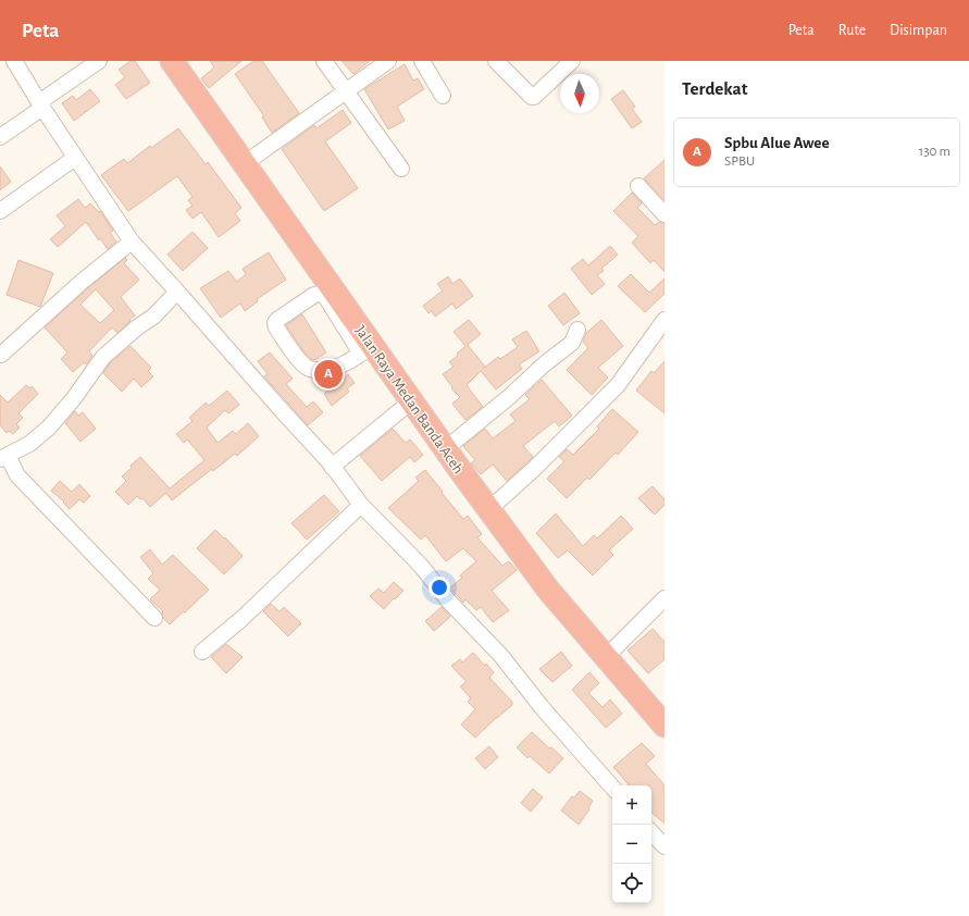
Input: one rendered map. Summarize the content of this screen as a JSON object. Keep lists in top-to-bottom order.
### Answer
{
  "streets": {
    "highway": ["Jalan Raya Medan Banda Aceh"]
  },
  "north": "bottom",
  "page": {
    "header": "Peta",
    "nav": ["Peta", "Rute", "Disimpan"],
    "heading": "Terdekat",
    "list": [
      {
        "mark": "A",
        "name": "Spbu Alue Awee",
        "note": "SPBU",
        "value": "130 m"
      }
    ],
    "pins": "A",
    "map_buttons": ["+", "−"]
  }
}
